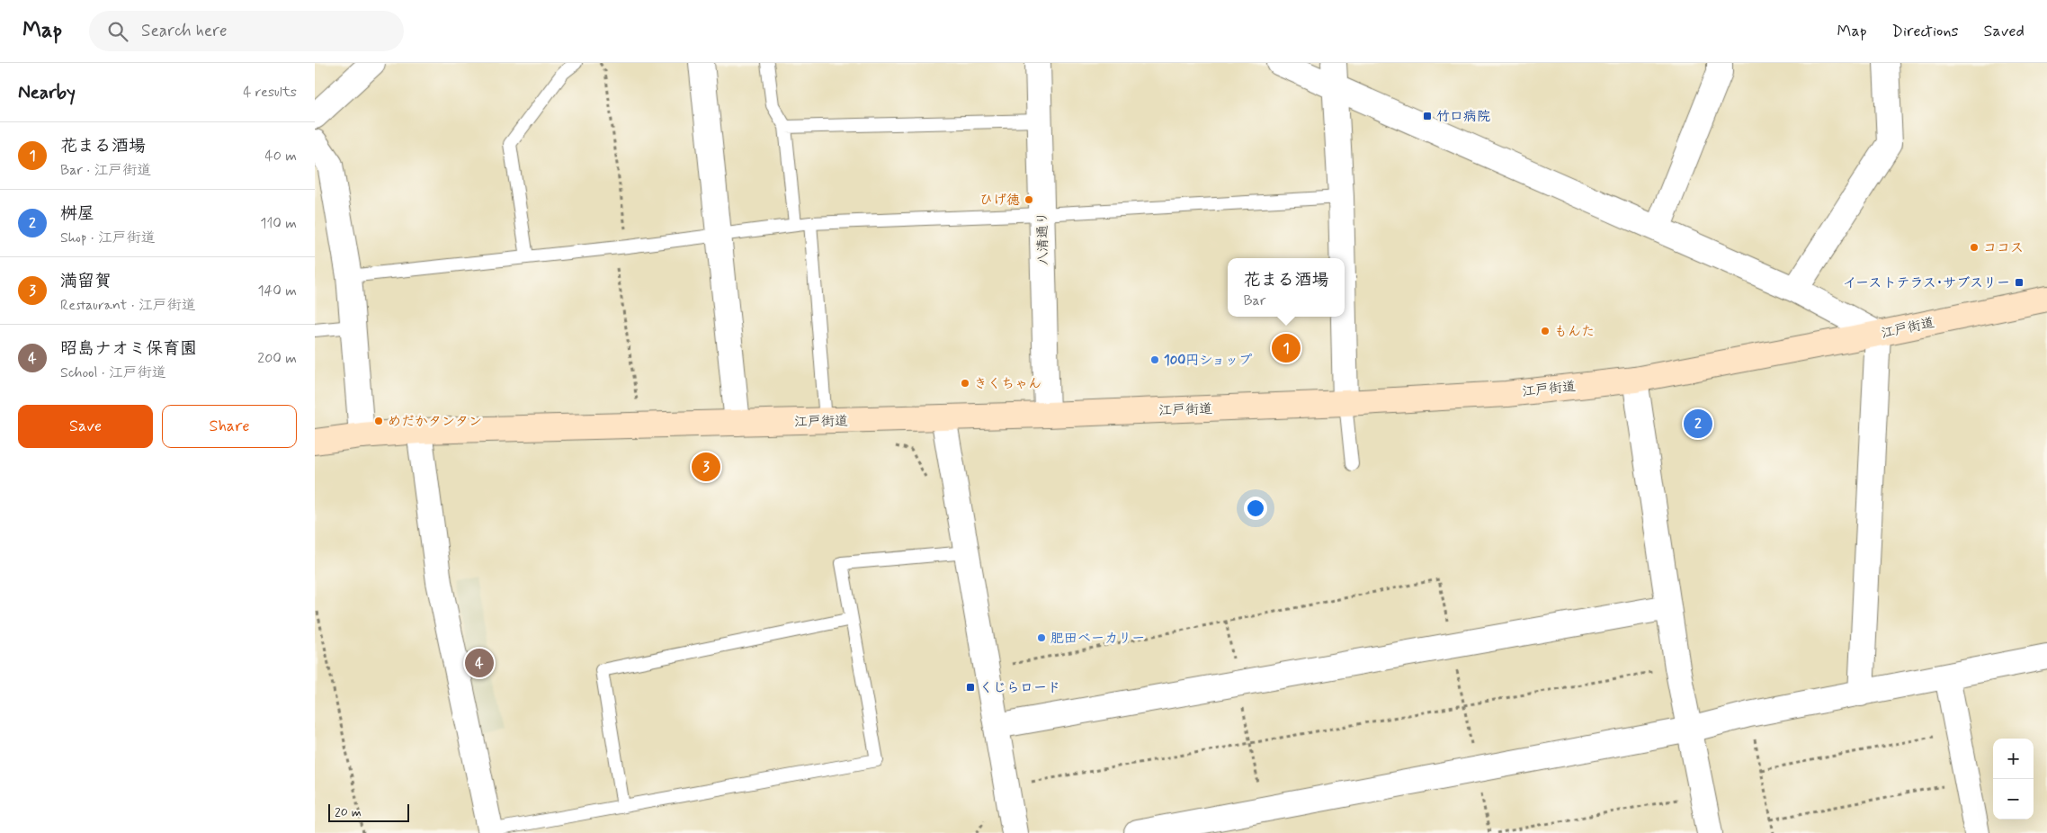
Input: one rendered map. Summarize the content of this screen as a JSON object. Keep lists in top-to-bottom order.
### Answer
{
  "streets": {
    "main road": ["江戸街道"],
    "street": ["八清通り"]
  },
  "crossings": [
    ["八清通り", "江戸街道"]
  ],
  "places": {
    "transit": ["竹口病院", "イーストテラス･サブスリー", "くじらロード"],
    "other": [
      "ひげ徳",
      "ココス",
      "もんた",
      "100円ショップ",
      "きくちゃん",
      "めだかタンタン",
      "肥田ベーカリー"
    ]
  },
  "scale_bar": "20 m",
  "page": {
    "header": "Map",
    "search": "Search here",
    "nav": ["Map", "Directions", "Saved"],
    "heading": ["Nearby", "4 results"],
    "list": [
      {
        "mark": "1",
        "name": "花まる酒場",
        "note": "Bar · 江戸街道",
        "value": "40 m"
      },
      {
        "mark": "2",
        "name": "桝屋",
        "note": "Shop · 江戸街道",
        "value": "110 m"
      },
      {
        "mark": "3",
        "name": "満留賀",
        "note": "Restaurant · 江戸街道",
        "value": "140 m"
      },
      {
        "mark": "4",
        "name": "昭島ナオミ保育園",
        "note": "School · 江戸街道",
        "value": "200 m"
      }
    ],
    "popup": ["花まる酒場", "Bar"],
    "pins": [
      "1",
      "2",
      "3",
      "4"
    ],
    "buttons": ["Save", "Share"],
    "map_buttons": ["+", "−"],
    "scale": "20 m"
  }
}
